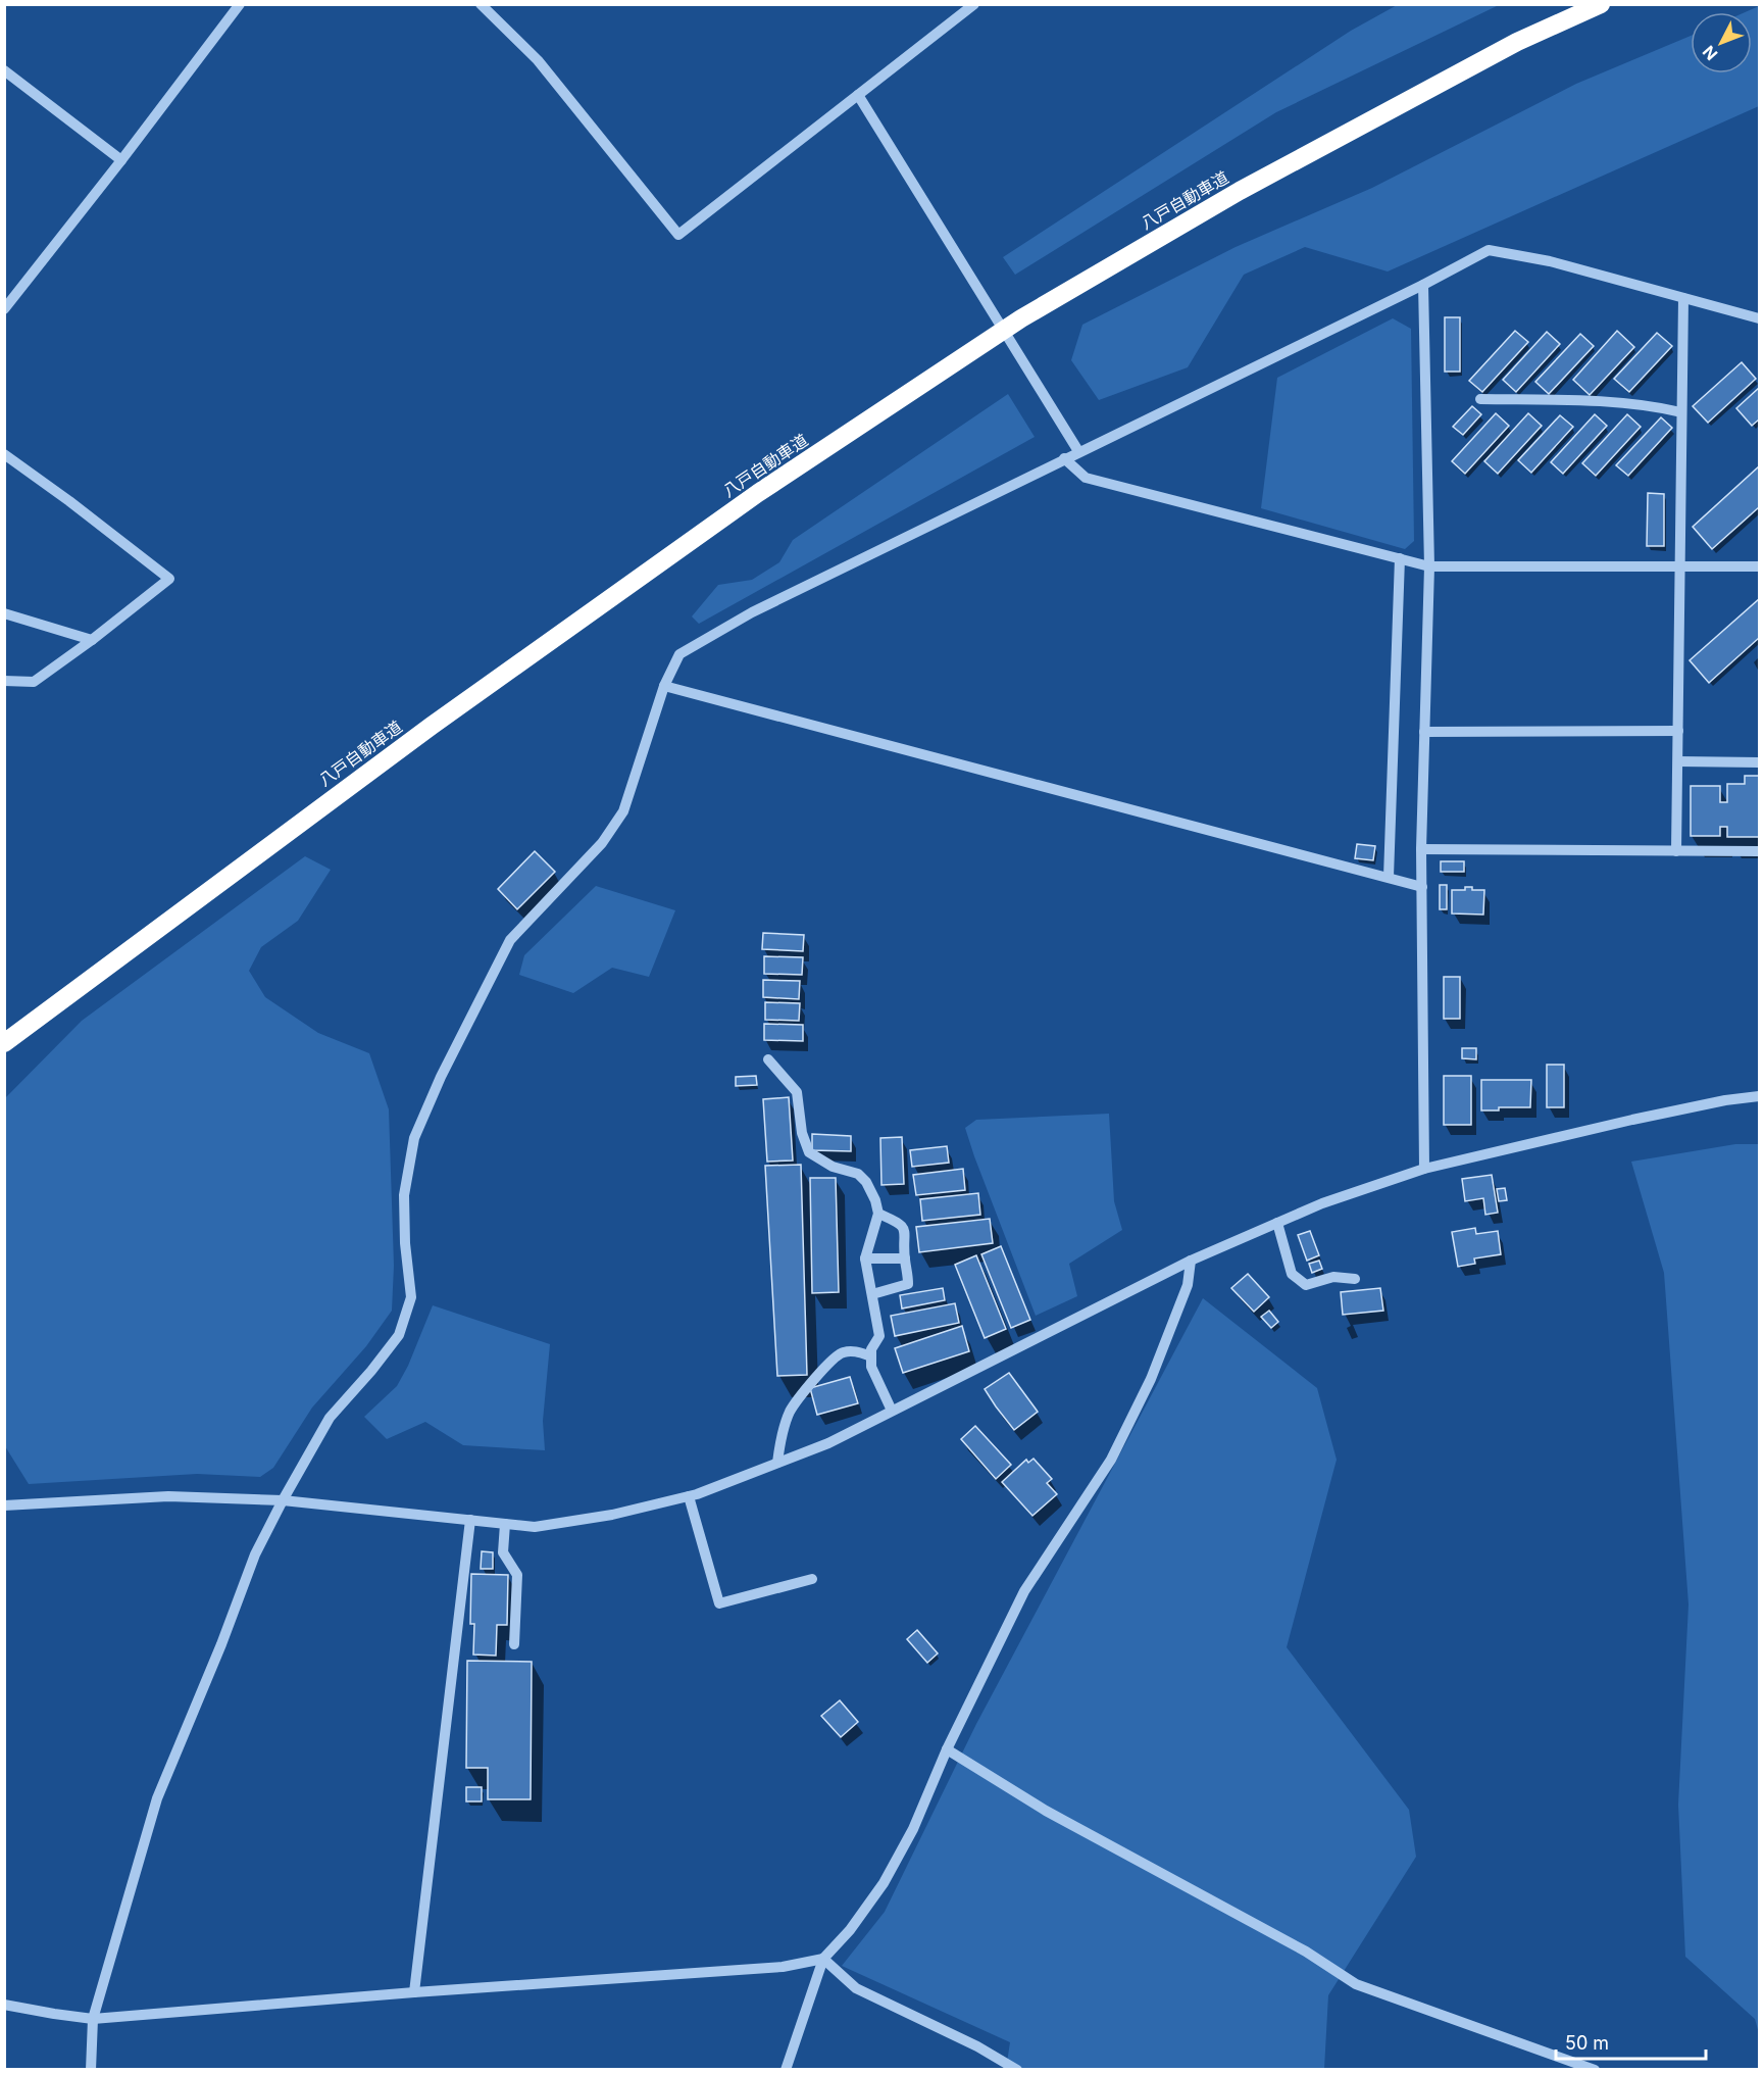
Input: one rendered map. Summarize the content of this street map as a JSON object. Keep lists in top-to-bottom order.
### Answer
{
  "streets": {
    "highway": ["八戸自動車道"]
  },
  "scale_bar": "50 m",
  "north": "bottom left"
}
